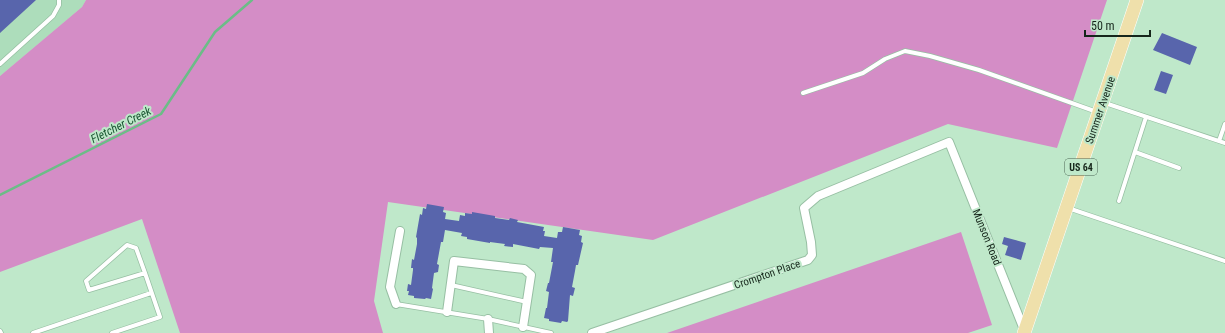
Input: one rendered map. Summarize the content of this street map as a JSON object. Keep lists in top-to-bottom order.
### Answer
{
  "streets": {
    "main road": ["Summer Avenue", "US 64"],
    "street": ["Munson Road", "Crompton Place"]
  },
  "crossings": [
    ["Summer Avenue", "Munson Road"],
    ["Munson Road", "Crompton Place"]
  ],
  "water": ["Fletcher Creek"],
  "scale_bar": "50 m"
}
